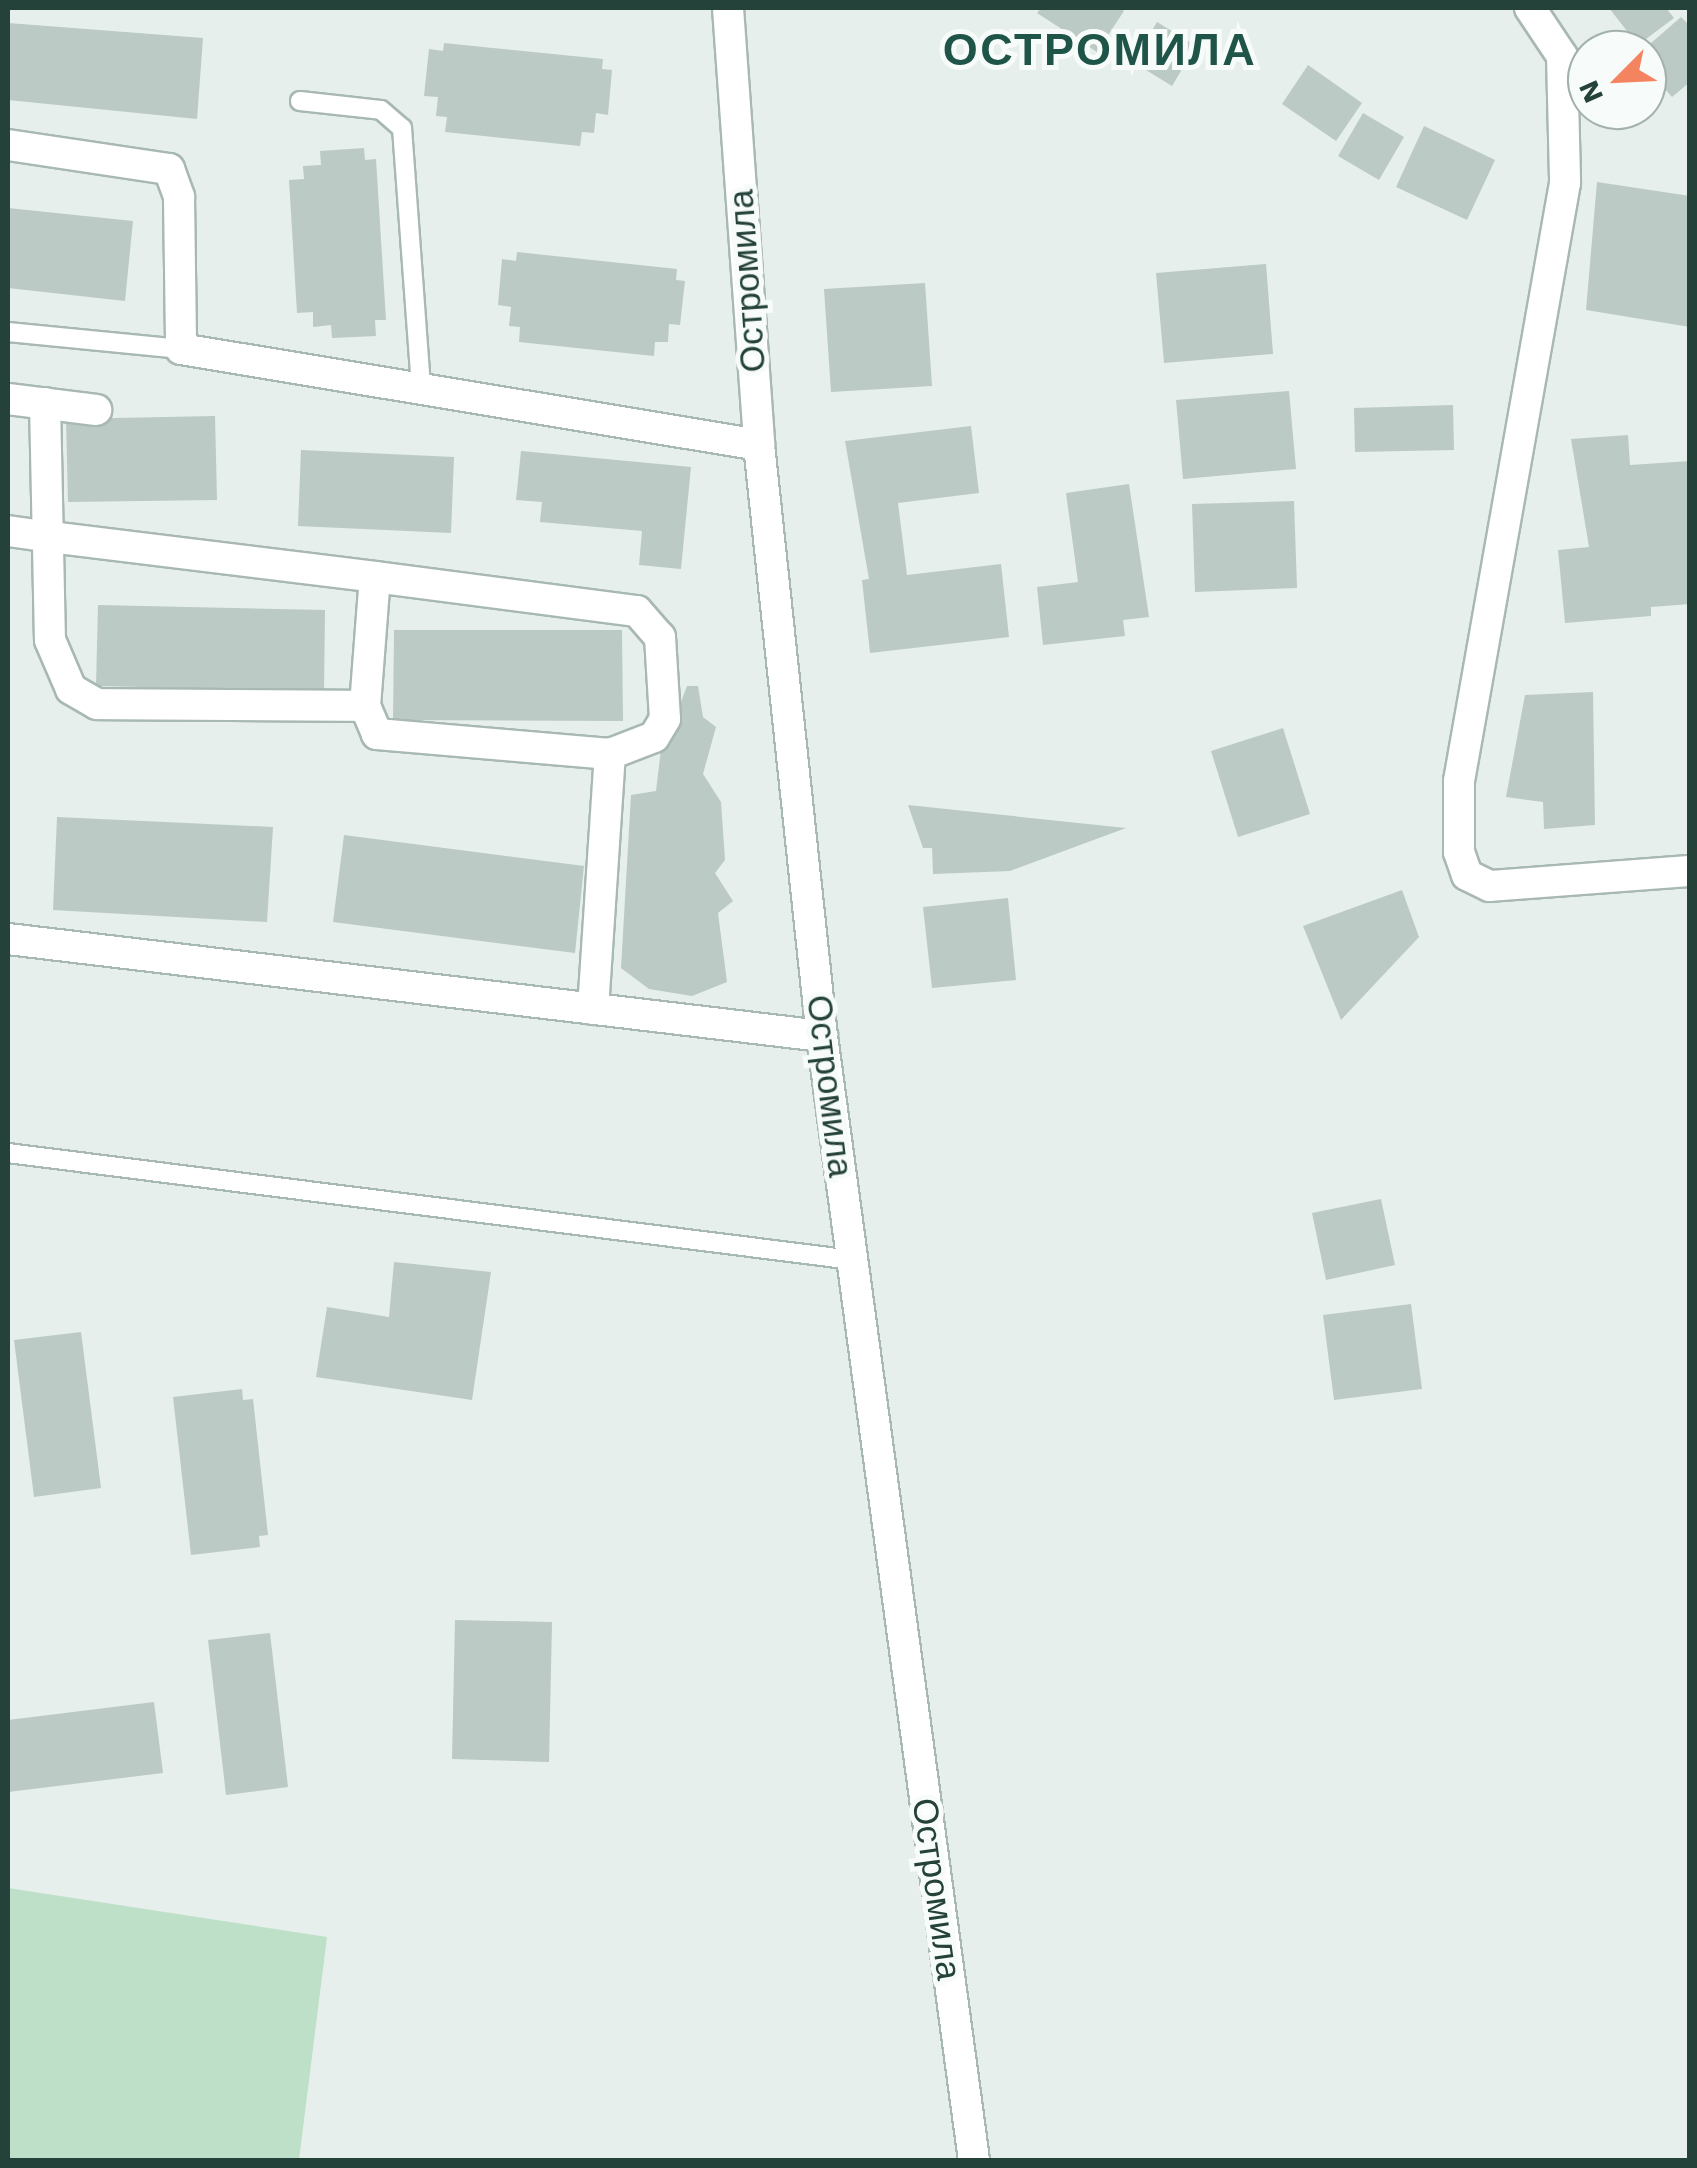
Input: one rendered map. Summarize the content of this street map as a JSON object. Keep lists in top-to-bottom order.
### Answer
{
  "streets": {
    "street": ["Остромила"]
  },
  "districts": ["ОСТРОМИЛА"],
  "north": "bottom left"
}
